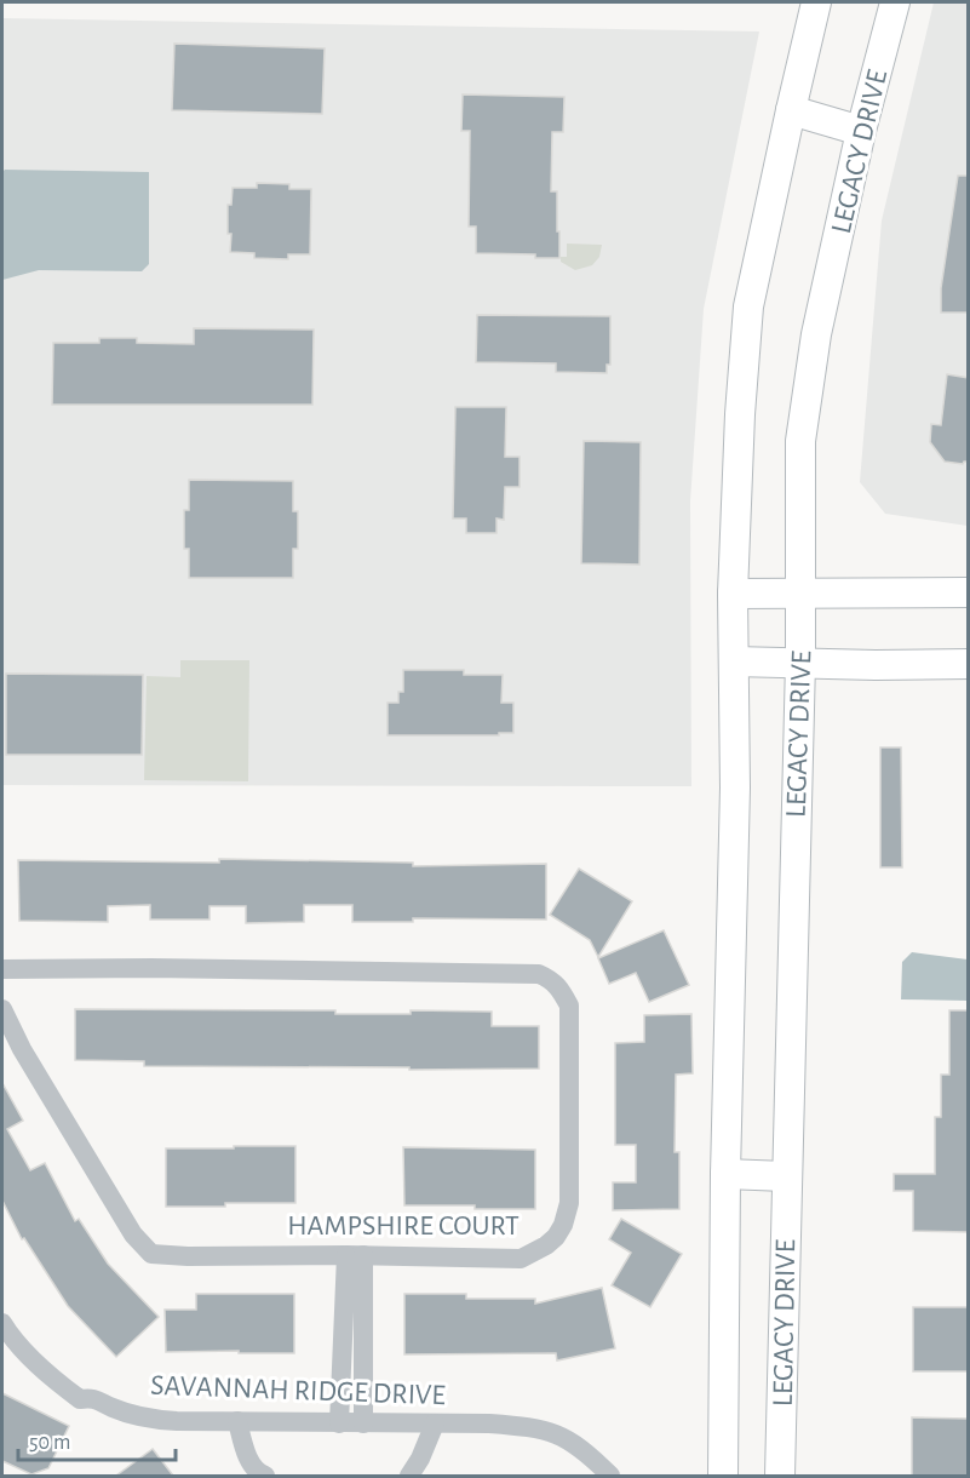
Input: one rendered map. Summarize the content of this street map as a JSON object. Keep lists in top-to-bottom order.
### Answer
{
  "streets": {
    "main road": ["LEGACY DRIVE"],
    "street": ["HAMPSHIRE COURT", "SAVANNAH RIDGE DRIVE"]
  },
  "scale_bar": "50 m"
}
